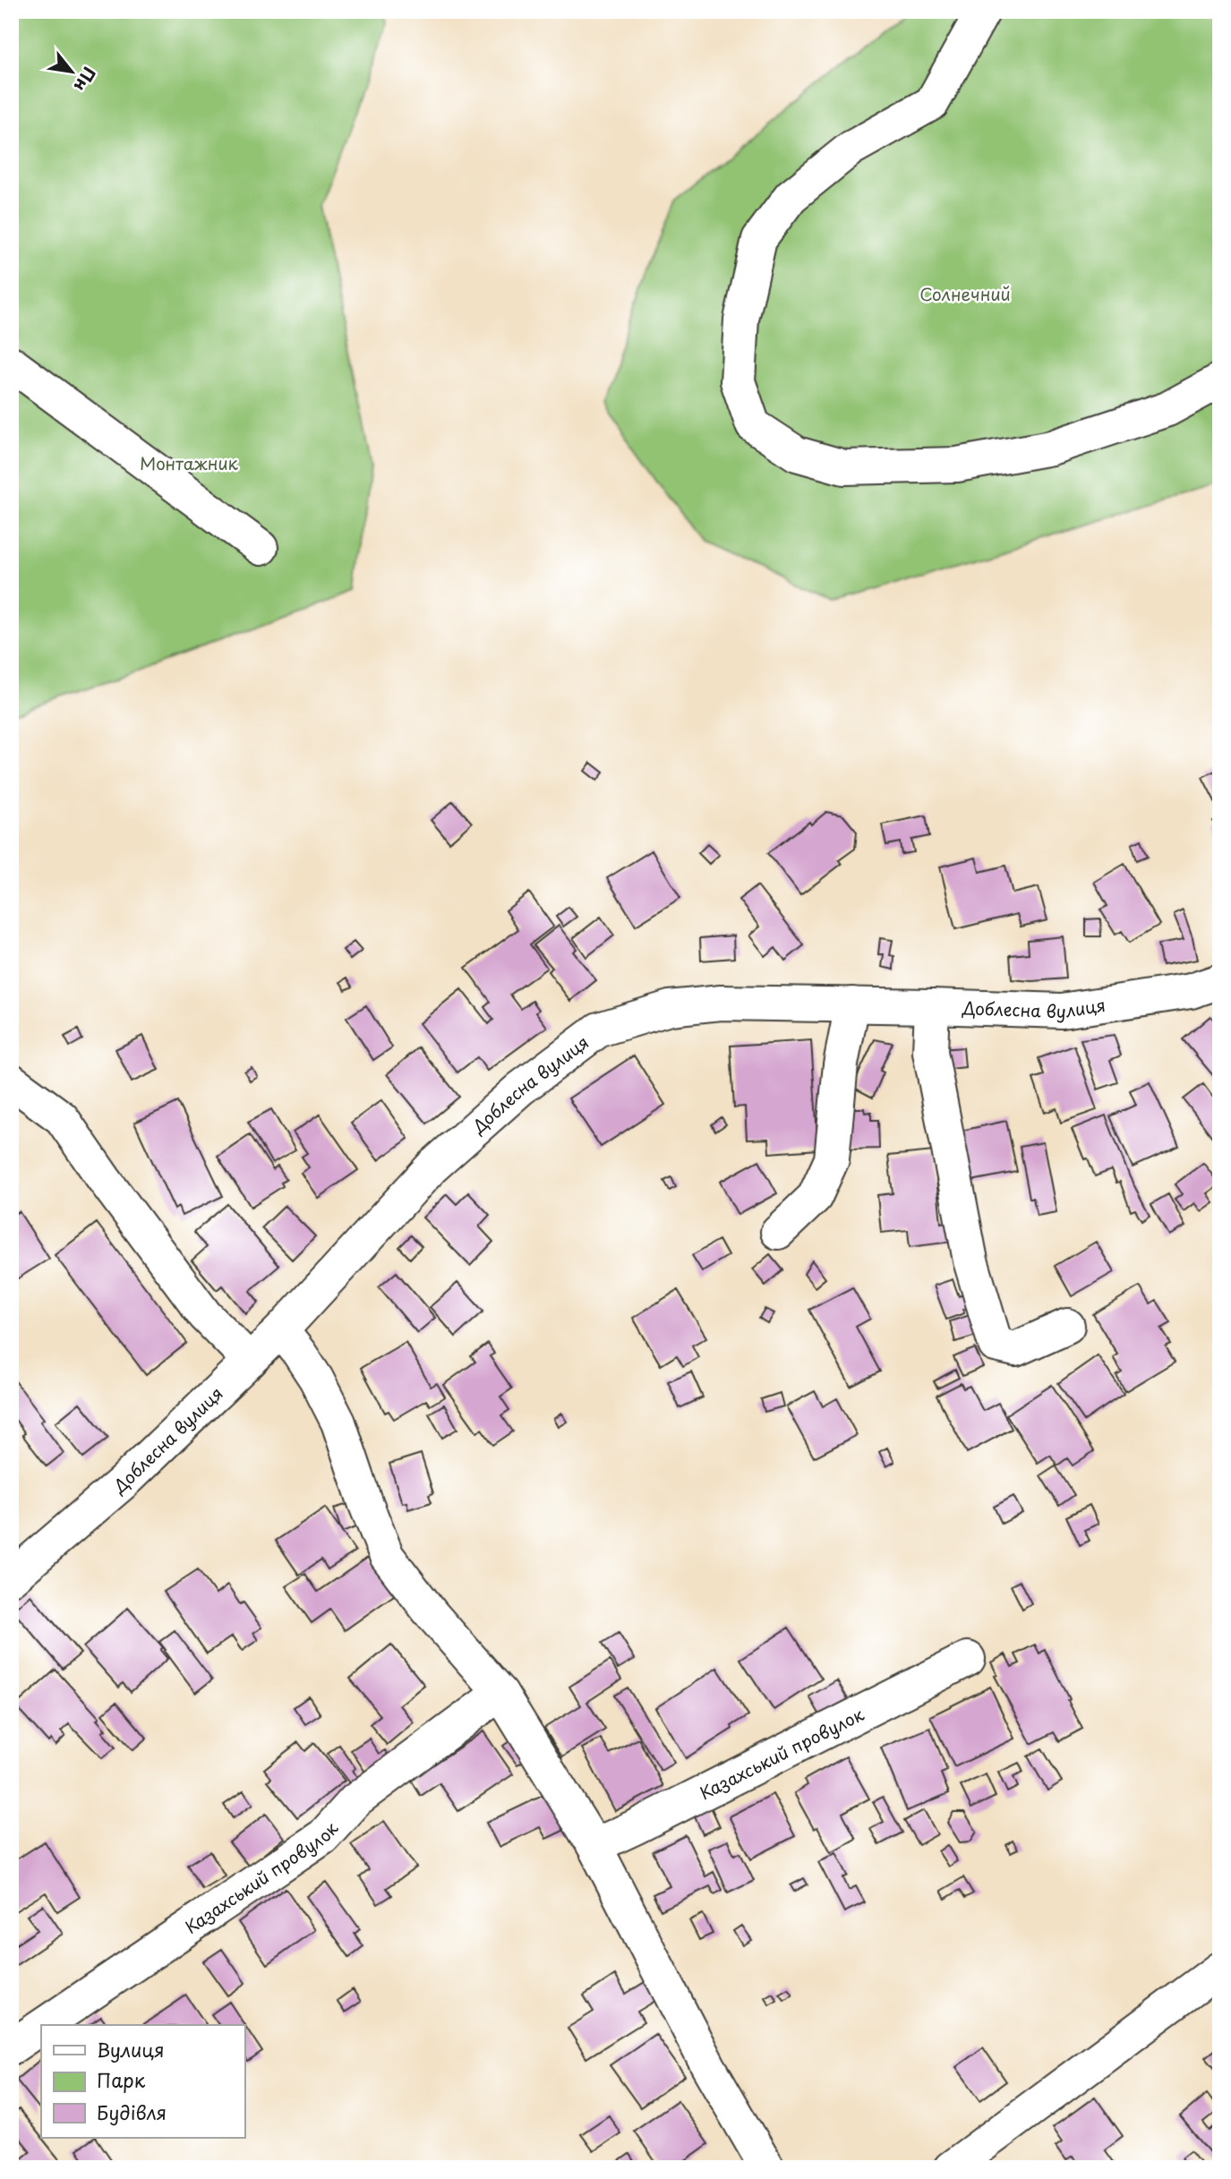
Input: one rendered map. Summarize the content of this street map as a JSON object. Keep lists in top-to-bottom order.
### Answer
{
  "streets": {
    "street": ["Доблесна вулиця", "Казахський провулок"]
  },
  "parks": ["Солнечний", "Монтажник"],
  "legend": ["Вулиця", "Парк", "Будівля"],
  "north": "bottom right"
}
